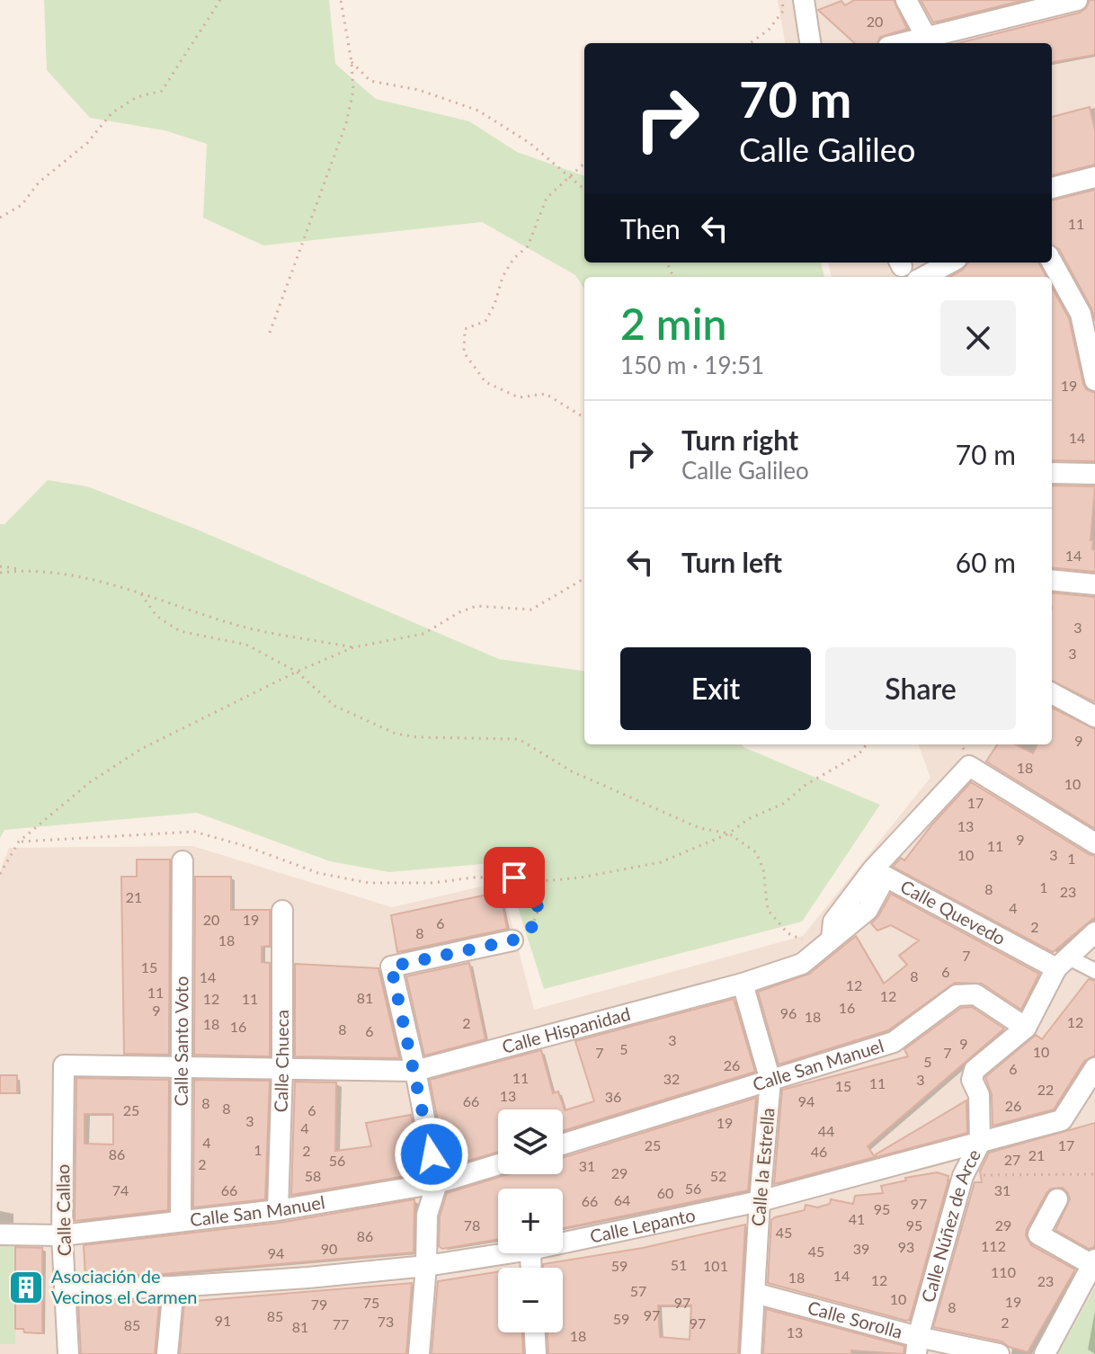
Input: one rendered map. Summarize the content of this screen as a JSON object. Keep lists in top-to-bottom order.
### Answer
{
  "streets": {
    "street": [
      "Calle Quevedo",
      "Calle Hispanidad",
      "Calle Santo Voto",
      "Calle Chueca",
      "Calle San Manuel",
      "Calle la Estrella",
      "Calle Callao",
      "Calle Lepanto",
      "Calle Núñez de Arce",
      "Calle Sorolla"
    ]
  },
  "crossings": [
    ["Calle Quevedo", "Calle Hispanidad"],
    ["Calle Hispanidad", "Calle Santo Voto"],
    ["Calle Hispanidad", "Calle Chueca"],
    ["Calle Hispanidad", "Calle la Estrella"],
    ["Calle Hispanidad", "Calle Callao"],
    ["Calle Santo Voto", "Calle San Manuel"],
    ["Calle Chueca", "Calle San Manuel"],
    ["Calle San Manuel", "Calle la Estrella"],
    ["Calle San Manuel", "Calle Callao"],
    ["Calle la Estrella", "Calle Lepanto"],
    ["Calle la Estrella", "Calle Sorolla"],
    ["Calle Callao", "Calle Lepanto"],
    ["Calle Lepanto", "Calle Núñez de Arce"],
    ["Calle Núñez de Arce", "Calle Sorolla"]
  ],
  "places": {
    "building": ["Asociación de Vecinos el Carmen"]
  },
  "house_numbers": [
    "20",
    "11",
    "19",
    "14",
    "14",
    "3",
    "3",
    "9",
    "18",
    "10",
    "17",
    "13",
    "9",
    "11",
    "10",
    "3",
    "1",
    "1",
    "8",
    "23",
    "21",
    "4",
    "20",
    "19",
    "6",
    "2",
    "8",
    "18",
    "7",
    "15",
    "6",
    "8",
    "14",
    "12",
    "11",
    "12",
    "81",
    "12",
    "11",
    "16",
    "9",
    "96",
    "18",
    "12",
    "2",
    "18",
    "16",
    "8",
    "6",
    "3",
    "9",
    "5",
    "10",
    "7",
    "7",
    "5",
    "26",
    "6",
    "11",
    "32",
    "3",
    "11",
    "15",
    "22",
    "13",
    "36",
    "66",
    "94",
    "8",
    "26",
    "8",
    "25",
    "6",
    "3",
    "19",
    "4",
    "44",
    "4",
    "25",
    "17",
    "1",
    "2",
    "46",
    "86",
    "21",
    "27",
    "56",
    "2",
    "31",
    "29",
    "58",
    "52",
    "56",
    "74",
    "66",
    "31",
    "60",
    "64",
    "66",
    "97",
    "95",
    "41",
    "78",
    "95",
    "29",
    "45",
    "86",
    "112",
    "93",
    "90",
    "39",
    "45",
    "94",
    "51",
    "59",
    "101",
    "110",
    "14",
    "18",
    "12",
    "23",
    "57",
    "10",
    "19",
    "75",
    "97",
    "79",
    "8",
    "97",
    "85",
    "59",
    "91",
    "73",
    "2",
    "97",
    "77",
    "85",
    "81",
    "13",
    "18"
  ],
  "page": {
    "turn": ["70 m", "Calle Galileo"],
    "then": "Then",
    "heading": ["2 min", "150 m · 19:51"],
    "list": [
      {
        "name": "Turn right",
        "note": "Calle Galileo",
        "value": "70 m"
      },
      {
        "name": "Turn left",
        "value": "60 m"
      }
    ],
    "buttons": ["Exit", "Share"],
    "map_buttons": ["+", "−"]
  }
}
